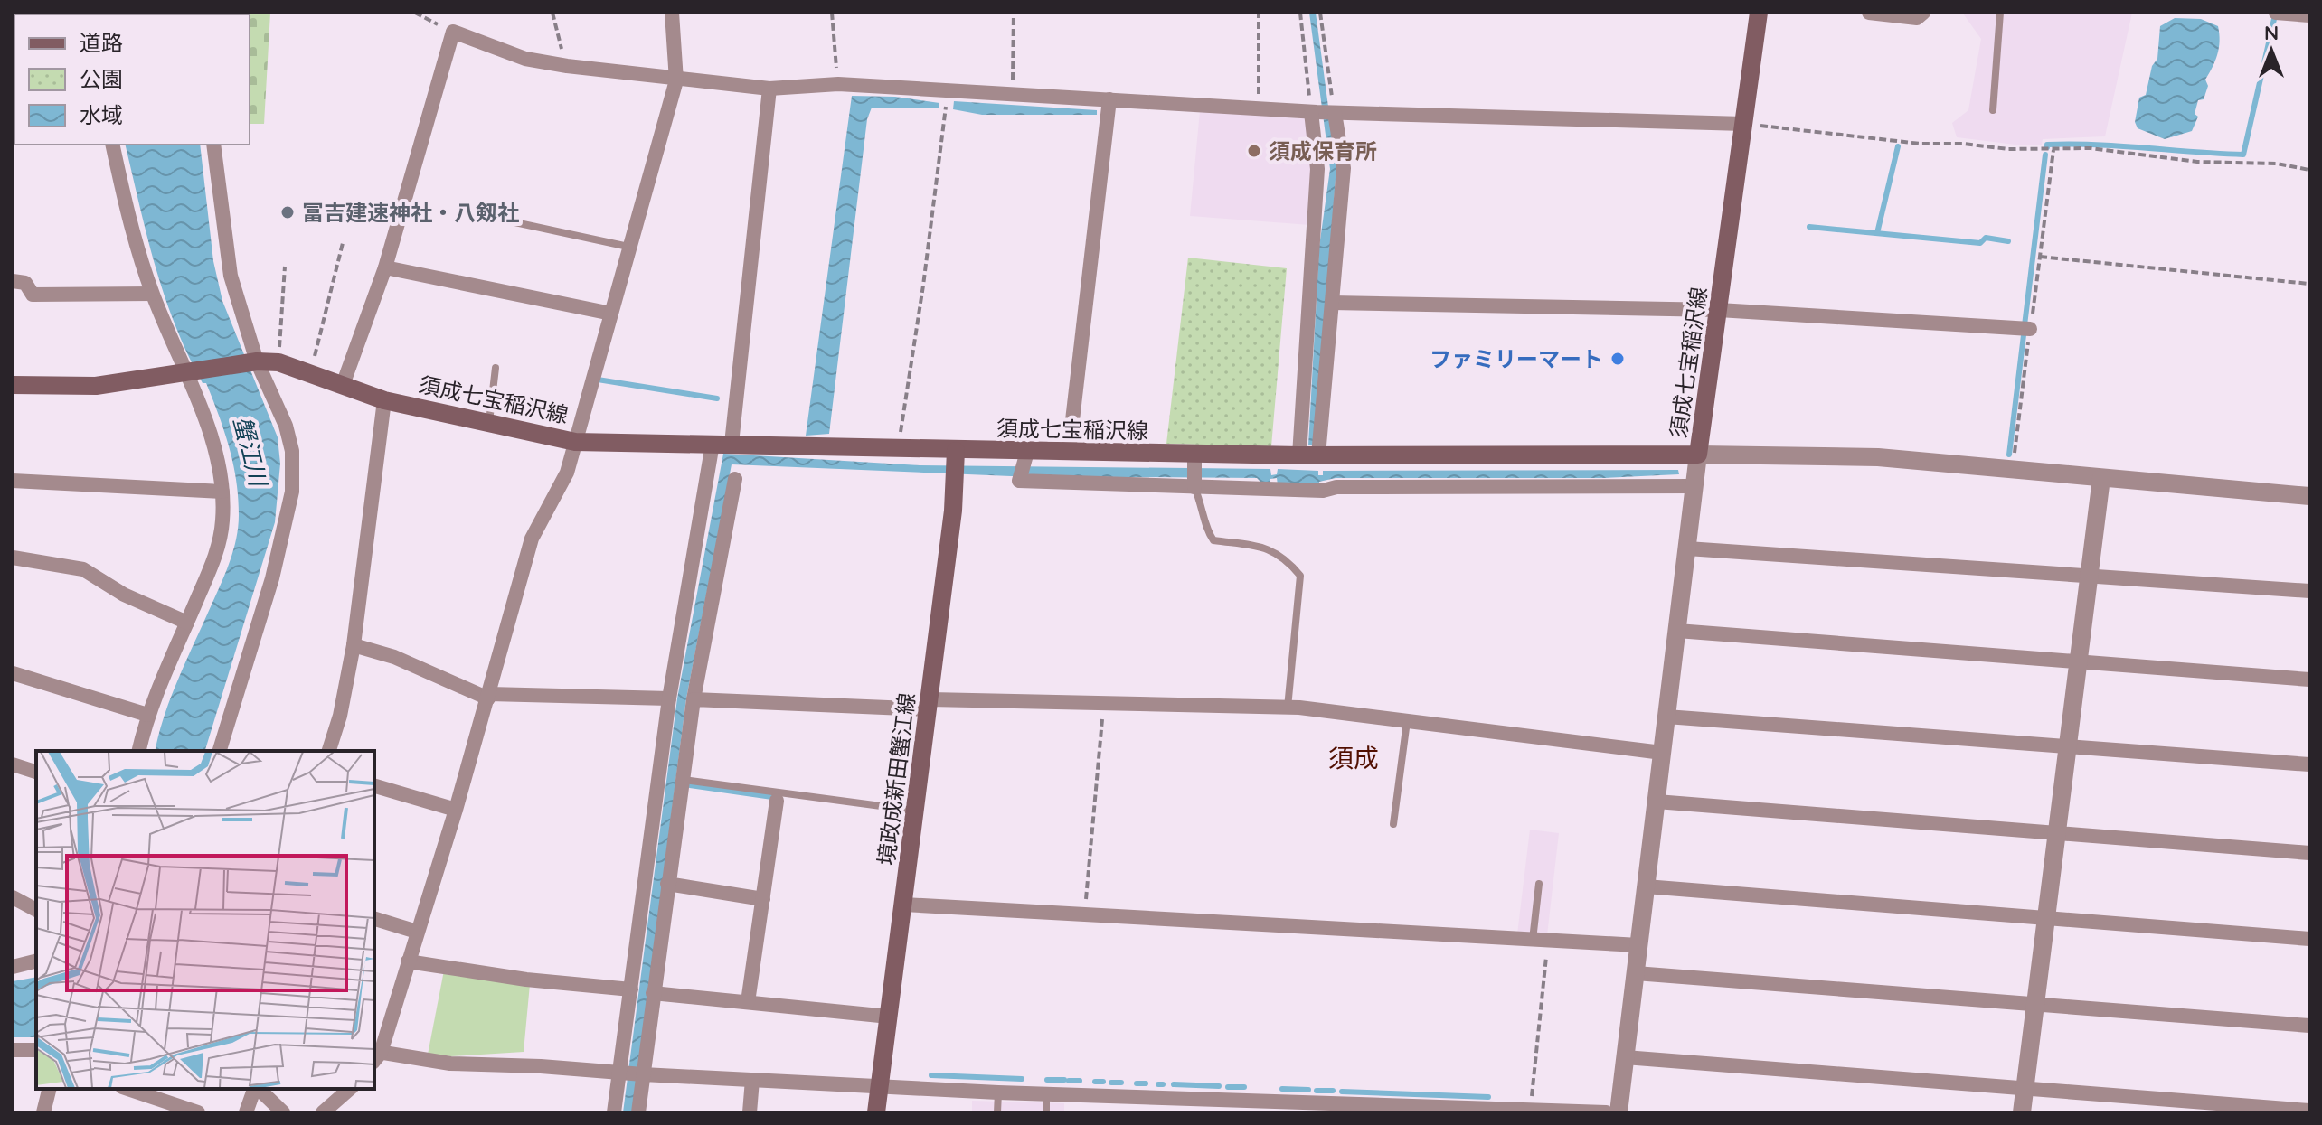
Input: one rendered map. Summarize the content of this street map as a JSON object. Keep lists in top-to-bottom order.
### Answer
{
  "streets": {
    "main road": ["須成七宝稲沢線", "境政成新田蟹江線"]
  },
  "crossings": [
    ["須成七宝稲沢線", "境政成新田蟹江線"]
  ],
  "districts": ["須成"],
  "water": ["蟹江川"],
  "places": ["須成保育所", "冨吉建速神社・八剱社", "ファミリーマート"],
  "legend": ["道路", "公園", "水域"],
  "north": "top"
}
